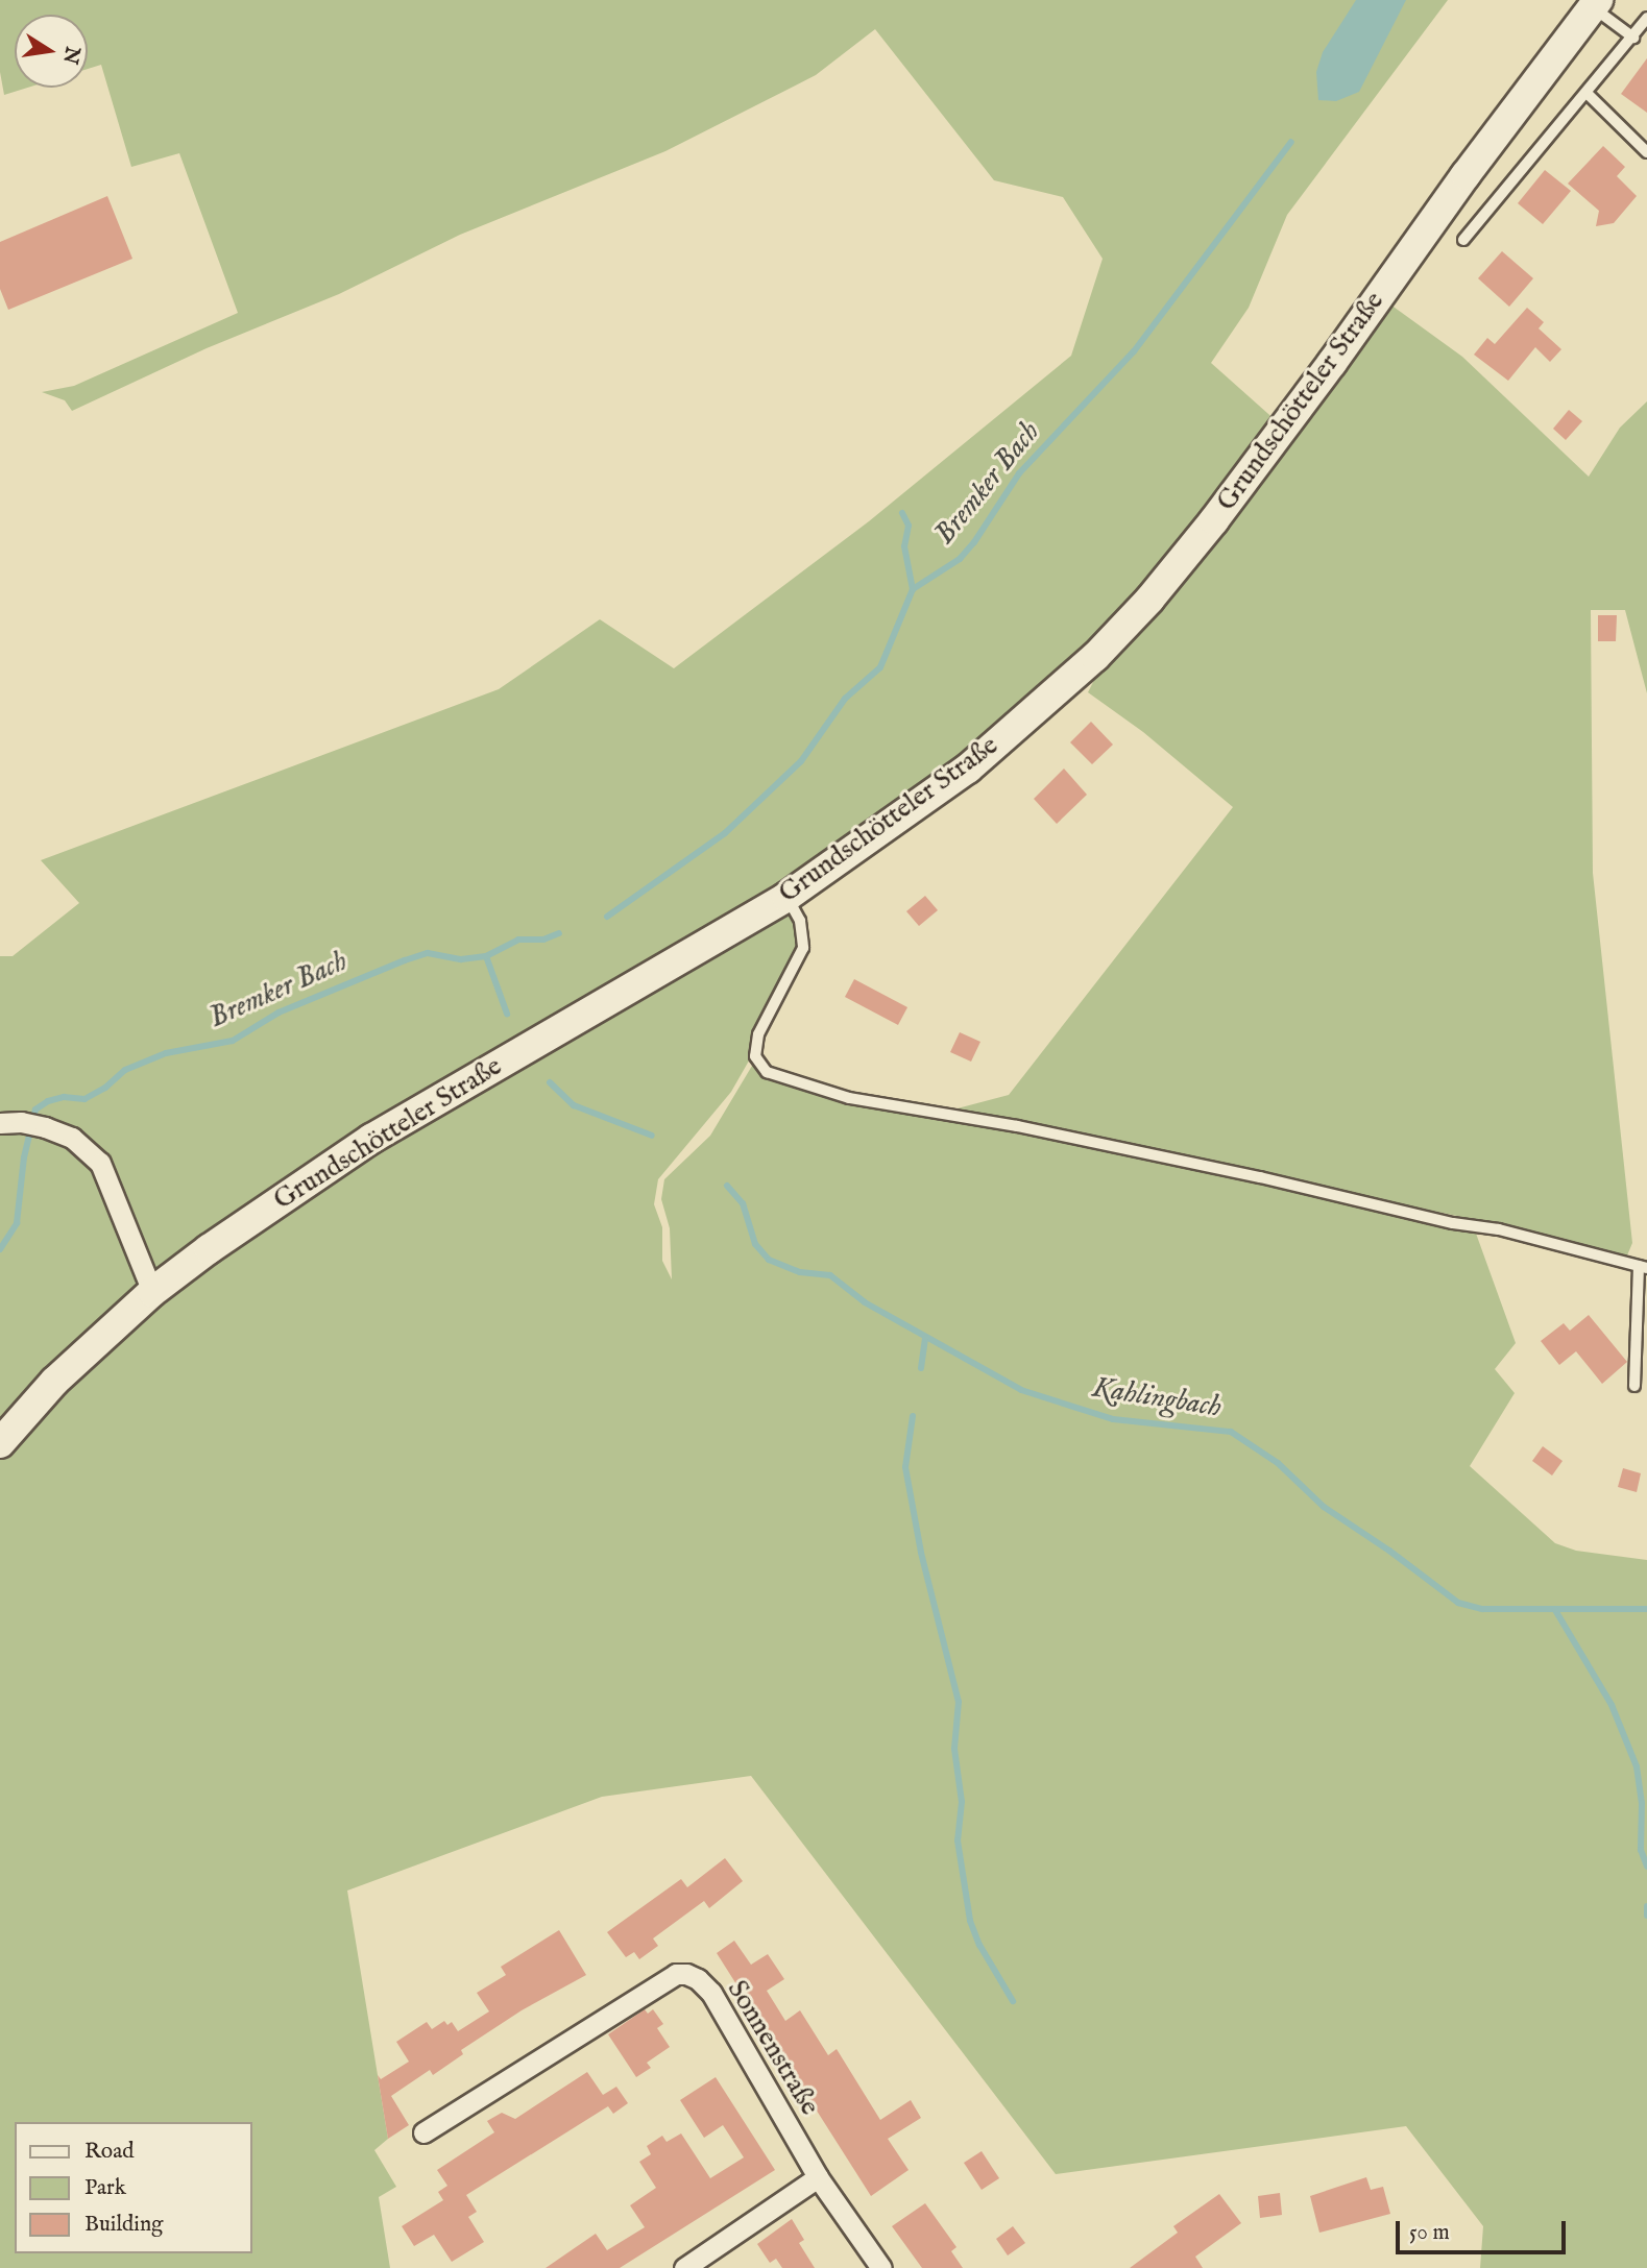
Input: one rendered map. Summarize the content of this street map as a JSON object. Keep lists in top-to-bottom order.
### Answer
{
  "streets": {
    "main road": ["Grundschötteler Straße"],
    "street": ["Sonnenstraße"]
  },
  "water": ["Bremker Bach", "Kahlingbach"],
  "legend": ["Road", "Park", "Building"],
  "scale_bar": "50 m",
  "north": "right"
}
